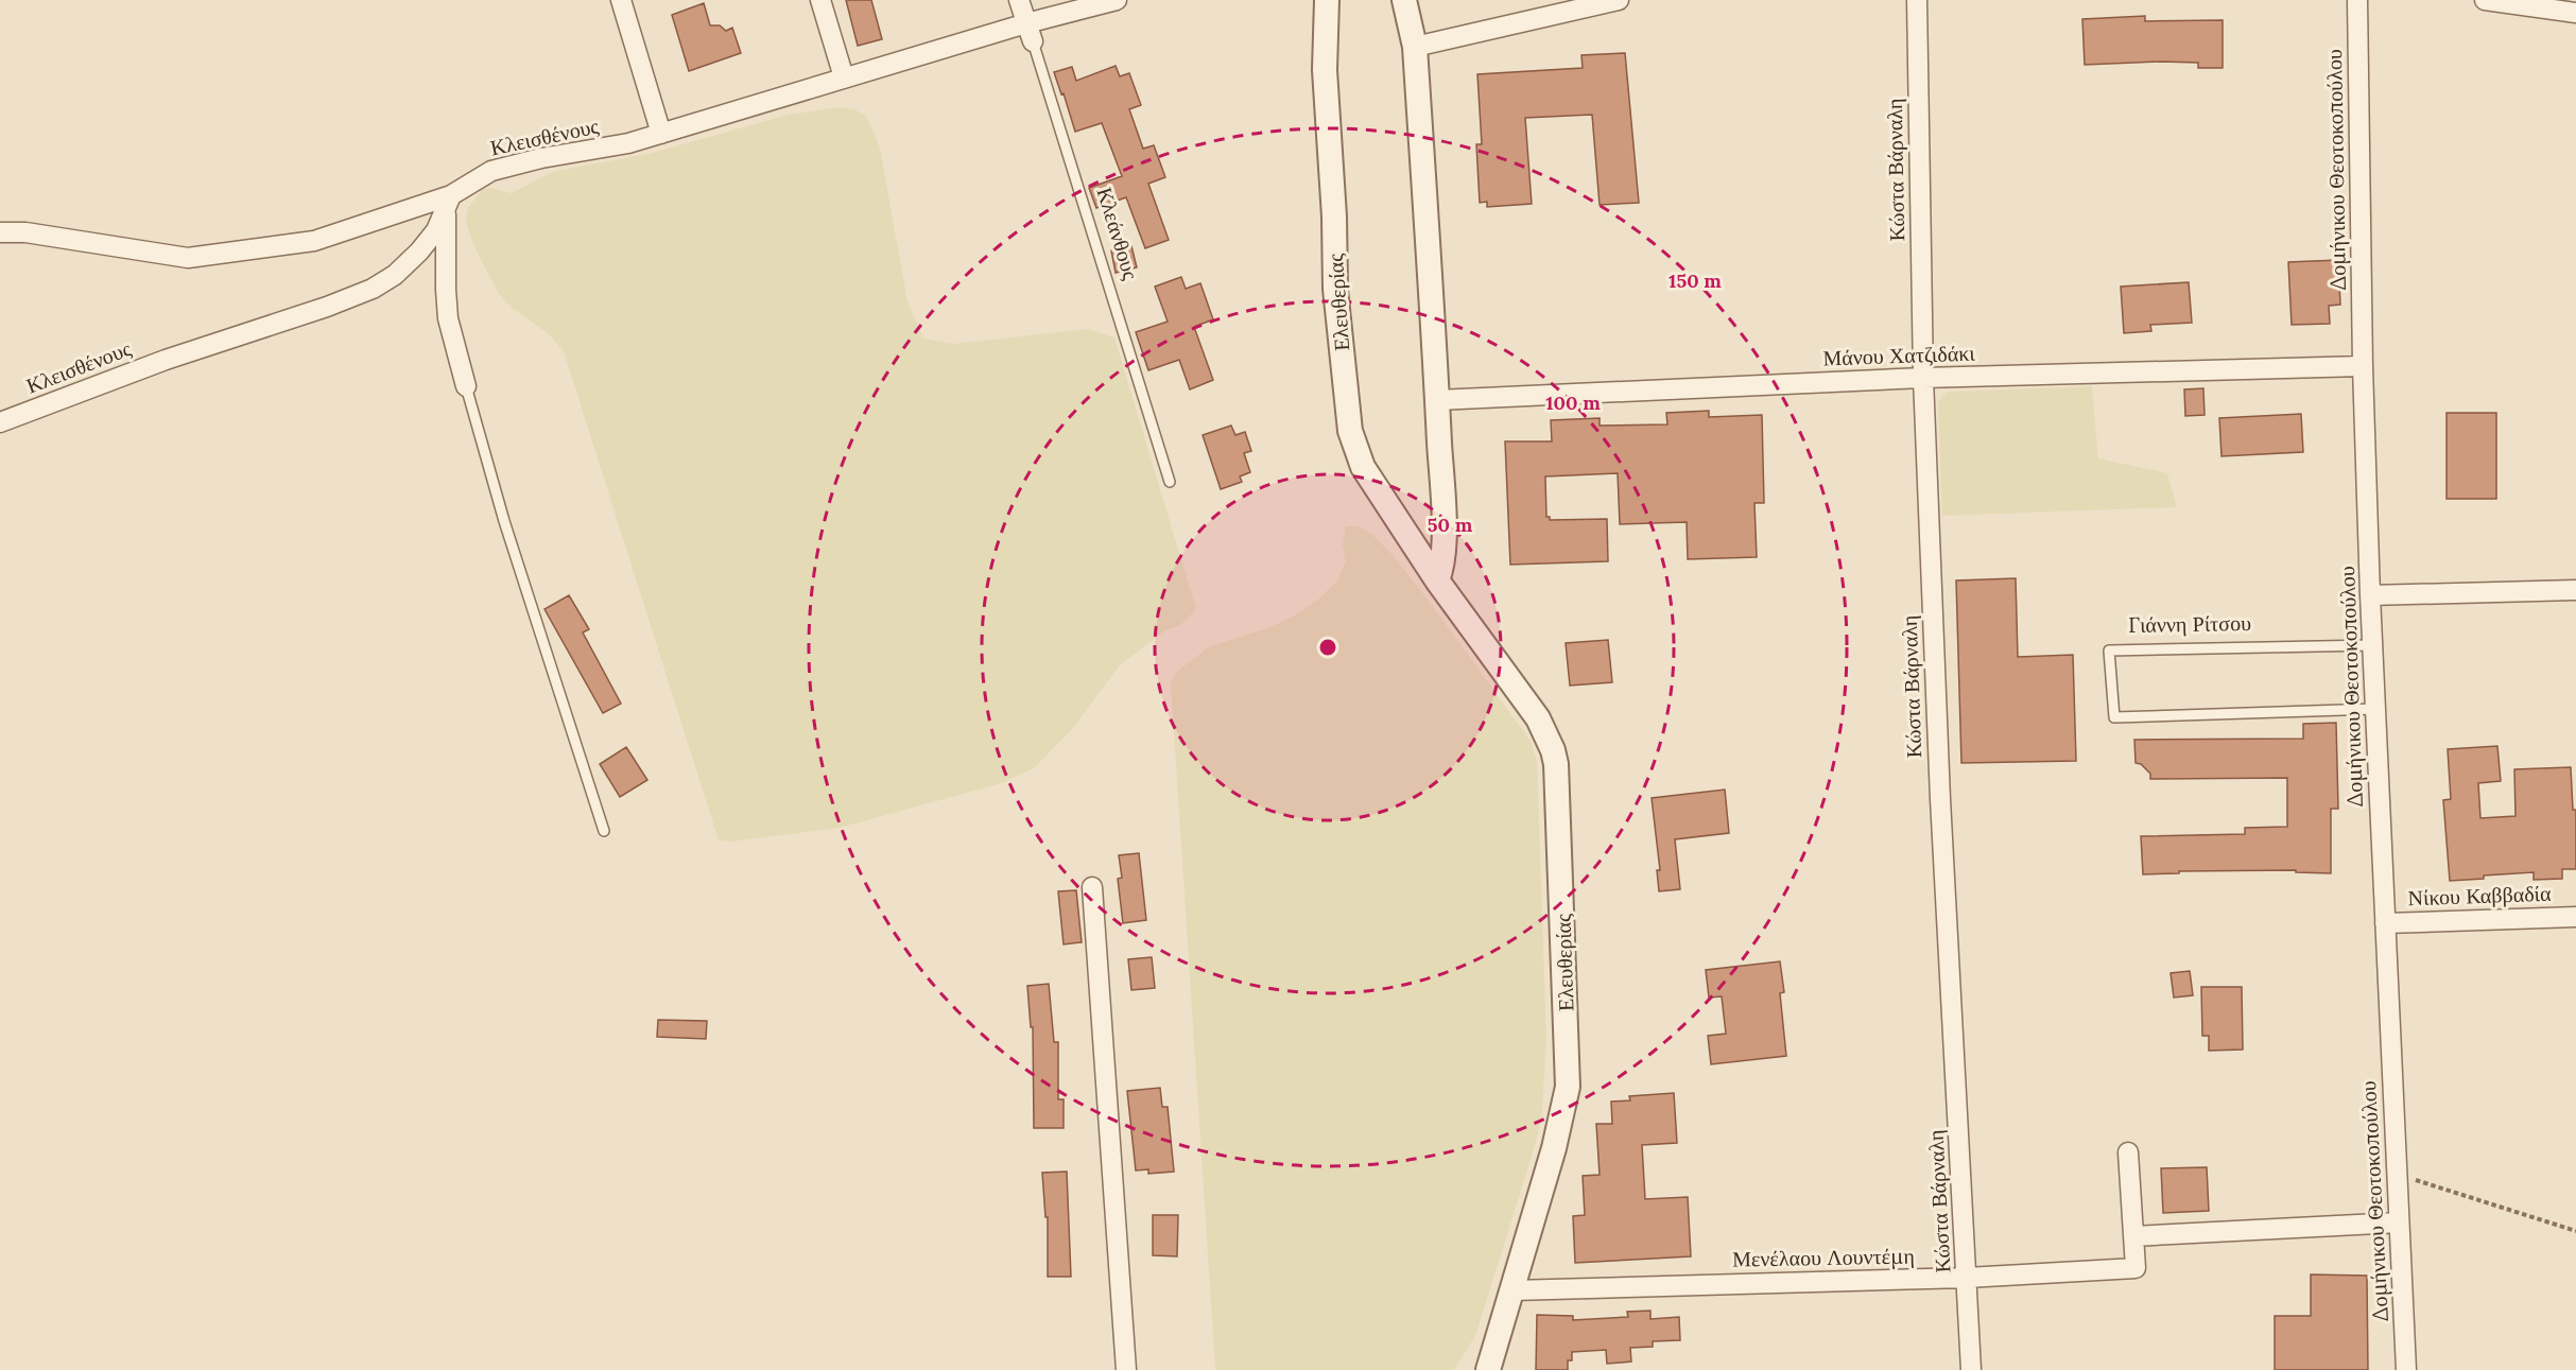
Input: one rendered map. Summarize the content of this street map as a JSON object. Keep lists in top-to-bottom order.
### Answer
{
  "streets": {
    "street": [
      "Κλεισθένους",
      "Κώστα Βάρναλη",
      "Δομήνικου Θεοτοκοπούλου",
      "Κλεάνθους",
      "Ελευθερίας",
      "Μάνου Χατζιδάκι",
      "Νίκου Καββαδία",
      "Μενέλαου Λουντέμη"
    ],
    "lane": ["Γιάννη Ρίτσου"]
  },
  "crossings": [
    ["Κλεισθένους", "Κλεάνθους"],
    ["Κώστα Βάρναλη", "Μάνου Χατζιδάκι"],
    ["Κώστα Βάρναλη", "Μενέλαου Λουντέμη"],
    ["Δομήνικου Θεοτοκοπούλου", "Μάνου Χατζιδάκι"],
    ["Δομήνικου Θεοτοκοπούλου", "Γιάννη Ρίτσου"],
    ["Δομήνικου Θεοτοκοπούλου", "Νίκου Καββαδία"],
    ["Ελευθερίας", "Μενέλαου Λουντέμη"]
  ],
  "rings": ["150 m", "100 m", "50 m"]
}
